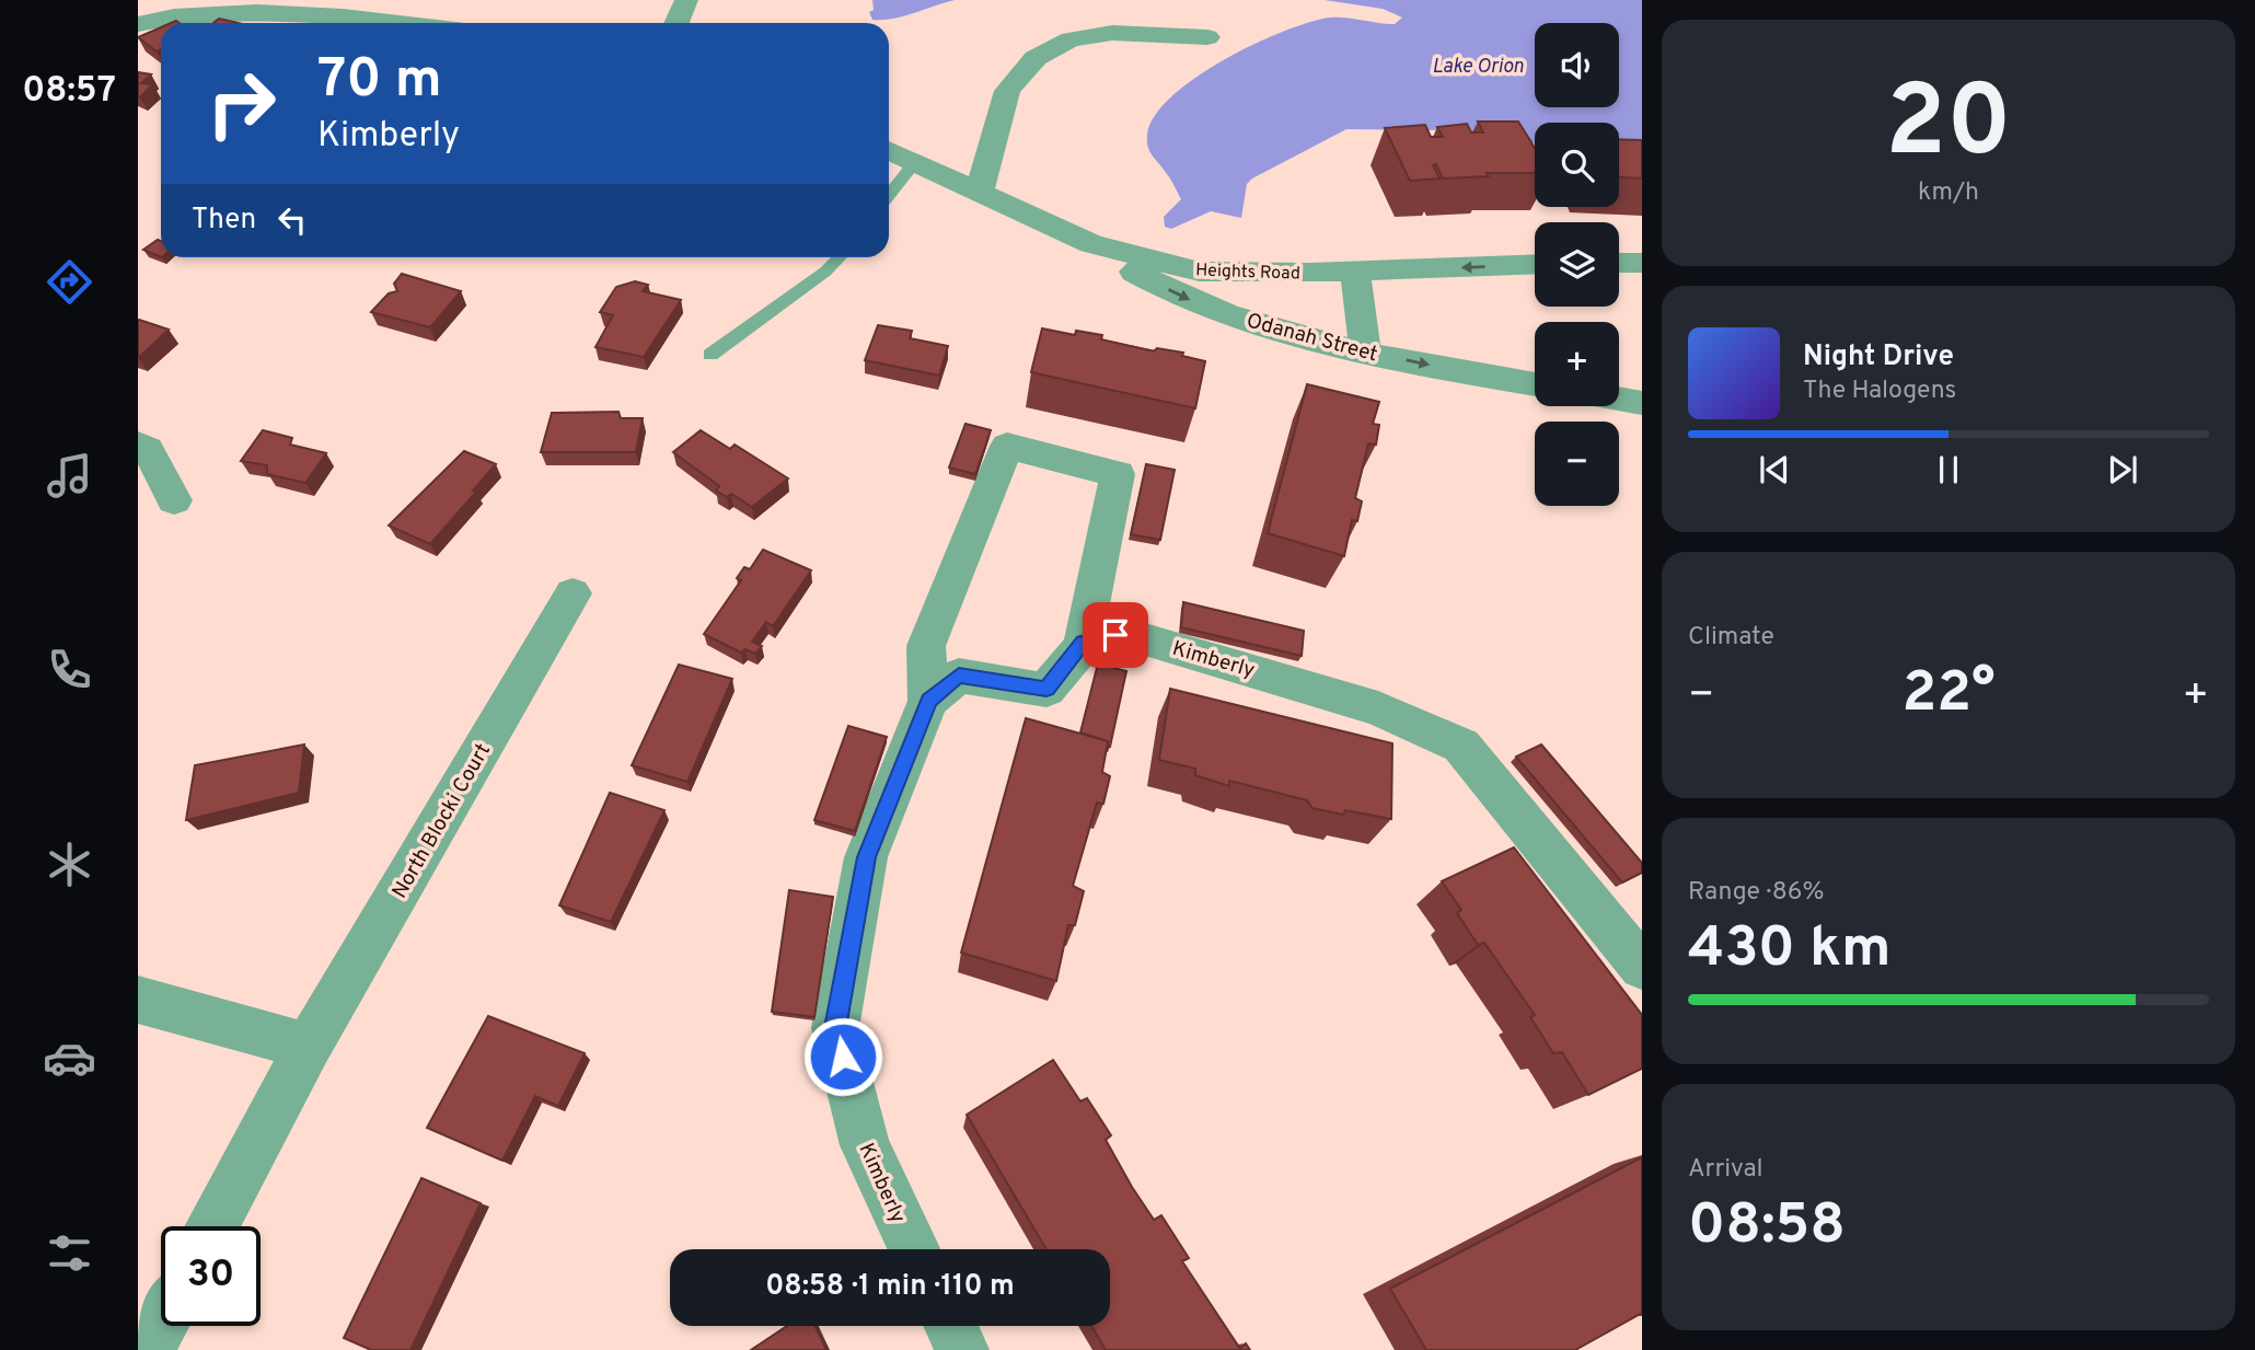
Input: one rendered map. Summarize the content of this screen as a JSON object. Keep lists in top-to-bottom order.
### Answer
{
  "streets": {
    "street": [
      "Heights Road",
      "Odanah Street",
      "Kimberly",
      "North Blocki Court"
    ]
  },
  "crossings": [
    ["Heights Road", "Odanah Street"]
  ],
  "one_way": ["Odanah Street"],
  "water": ["Lake Orion"],
  "page": {
    "tabs": "08:57",
    "tile": [
      ["20", "km/h"],
      "Climate",
      ["Range · 86%", "430 km"],
      ["Arrival", "08:58"]
    ],
    "map_buttons": ["+", "−"],
    "turn": ["70 m", "Kimberly"],
    "then": "Then",
    "song": ["Night Drive", "The Halogens"],
    "heat": ["−", "22°", "+"],
    "limit": "30",
    "trip": "08:58 · 1 min · 110 m"
  }
}
